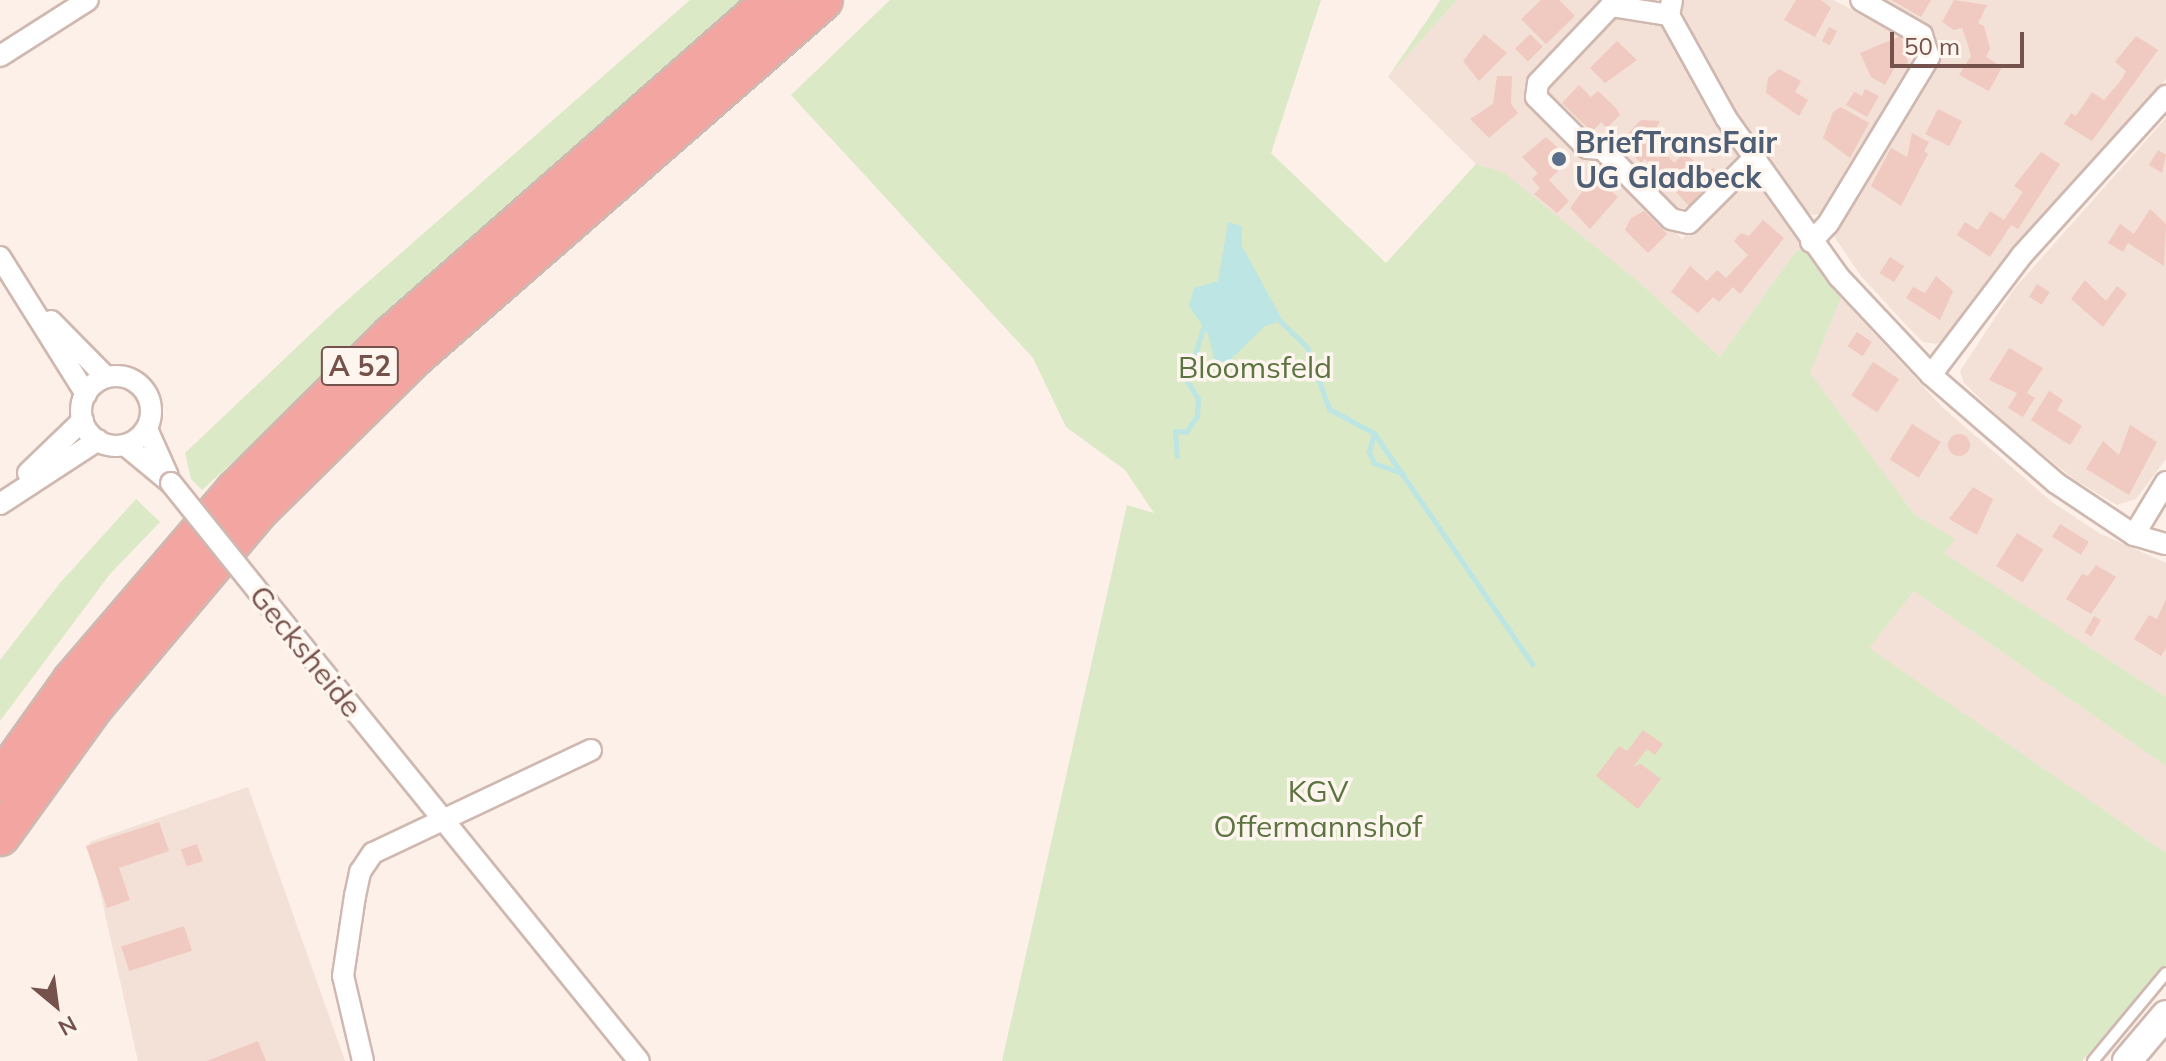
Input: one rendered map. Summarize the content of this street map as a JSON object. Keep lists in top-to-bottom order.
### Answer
{
  "streets": {
    "highway": ["A 52"],
    "street": ["Gecksheide"]
  },
  "parks": ["Bloomsfeld", "KGV Offermannshof"],
  "places": ["BriefTransFair UG Gladbeck"],
  "scale_bar": "50 m",
  "north": "bottom right"
}
